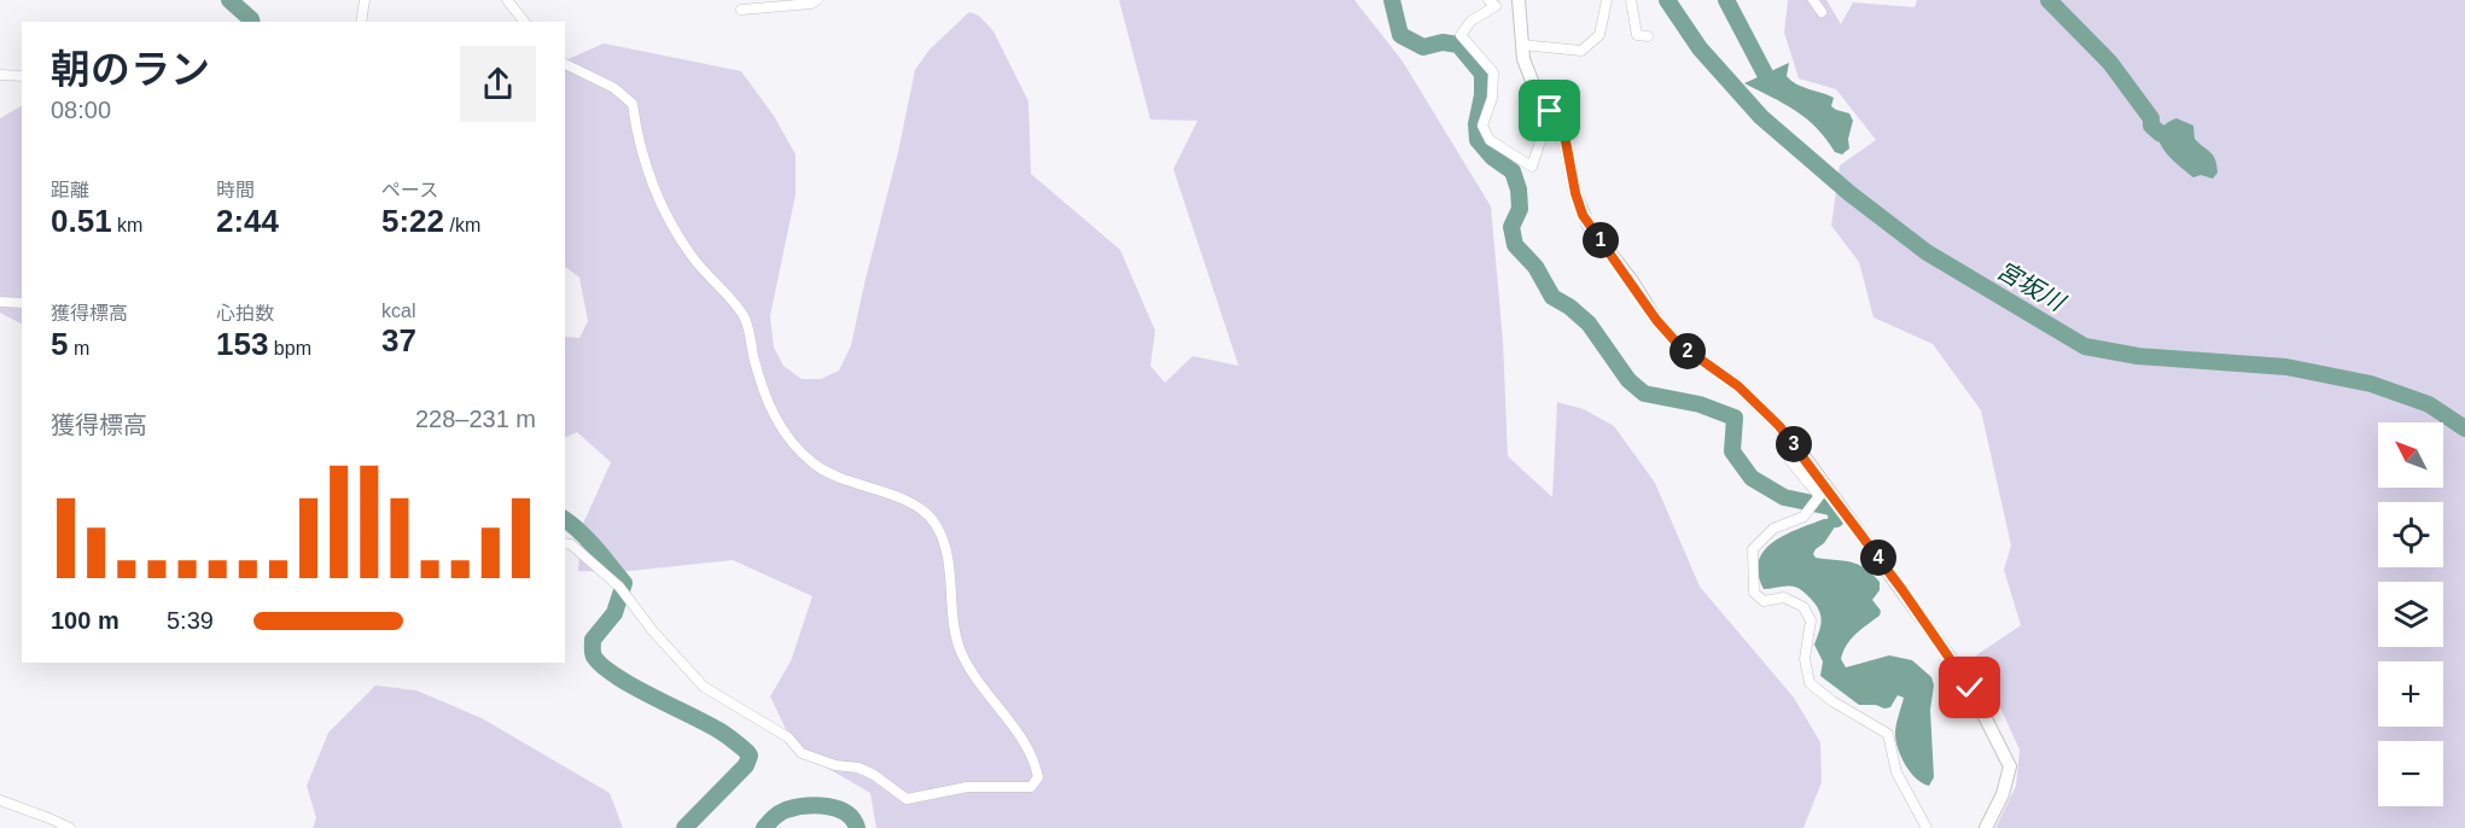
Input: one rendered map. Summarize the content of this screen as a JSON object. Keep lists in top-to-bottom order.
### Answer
{
  "water": ["宮坂川"],
  "north": "top left",
  "page": {
    "heading": ["朝のラン", "08:00"],
    "stats": [
      ["距離", "0.51 km"],
      ["時間", "2:44"],
      ["ペース", "5:22 /km"],
      ["獲得標高", "5 m"],
      ["心拍数", "153 bpm"],
      ["kcal", "37"]
    ],
    "pins": [
      "1",
      "2",
      "3",
      "4"
    ],
    "chart": ["獲得標高", "228–231 m"],
    "map_buttons": ["+", "−"],
    "list": [
      {
        "name": "100 m",
        "note": "5:39"
      }
    ]
  }
}
